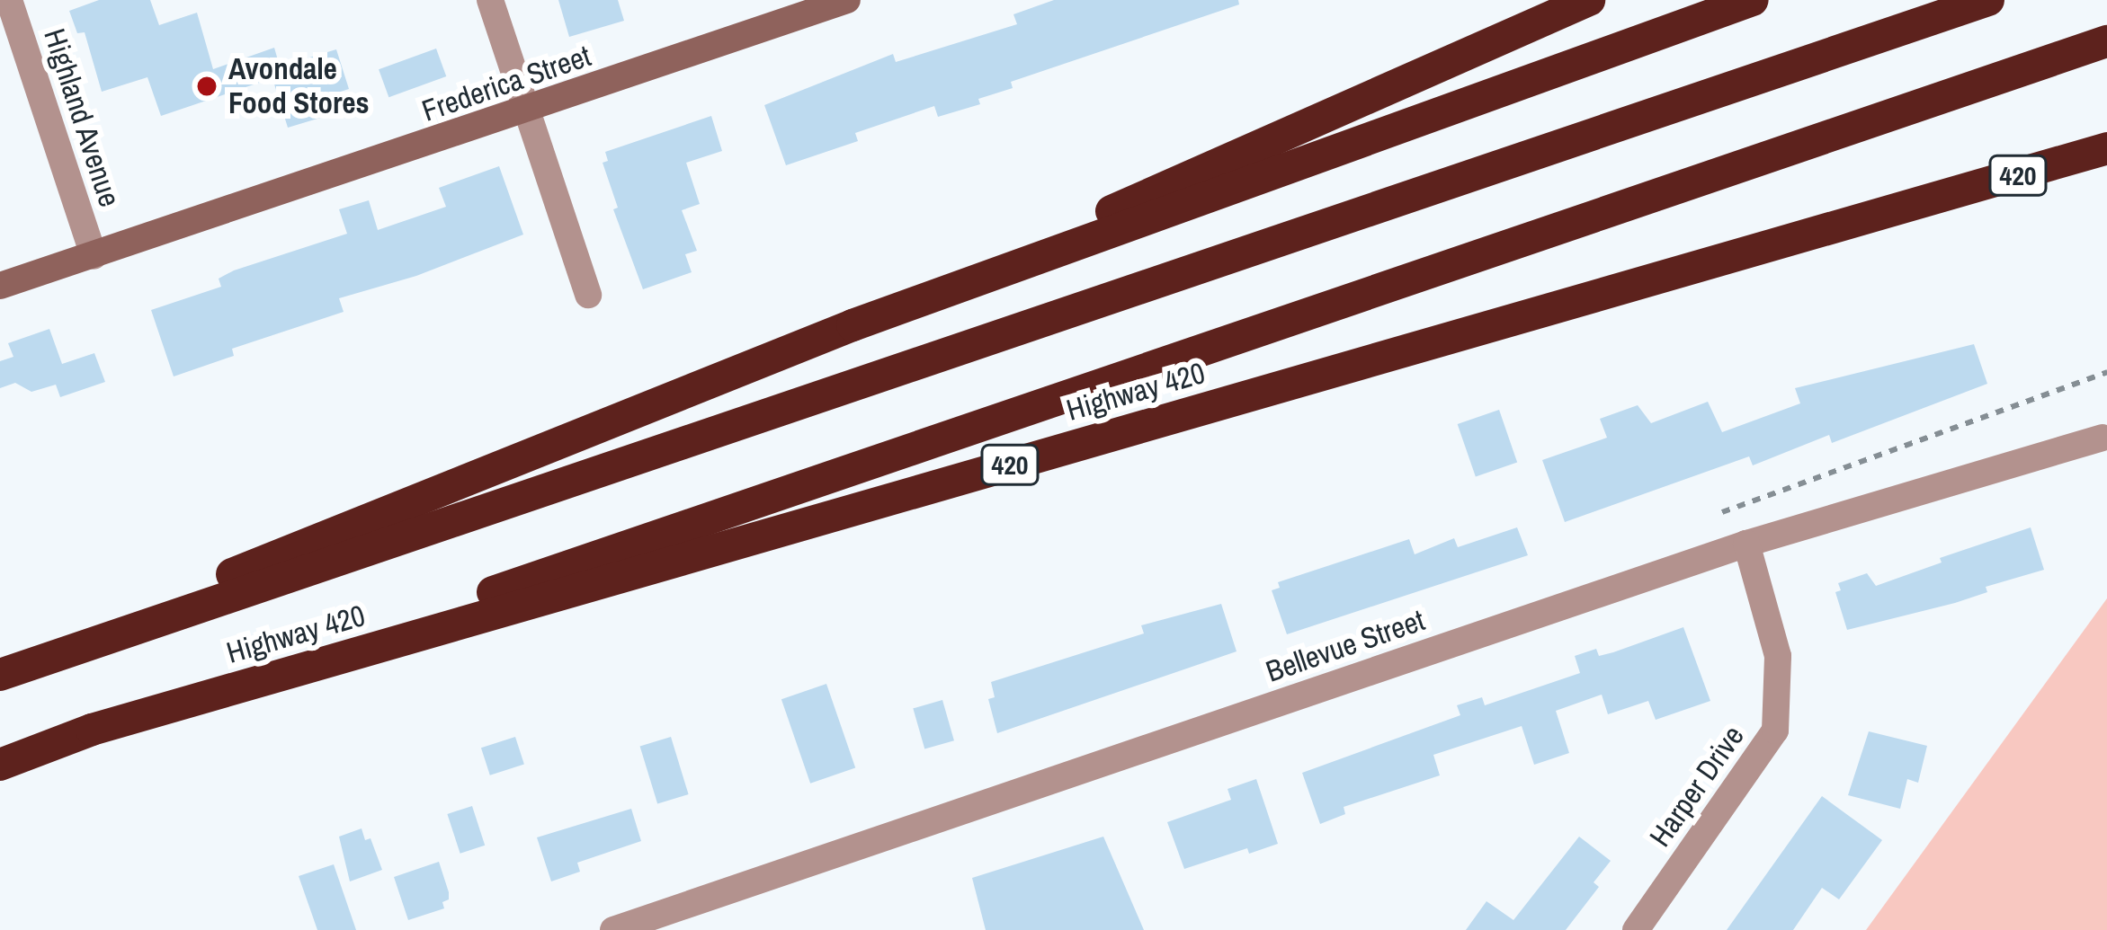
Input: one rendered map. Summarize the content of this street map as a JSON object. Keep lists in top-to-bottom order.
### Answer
{
  "streets": {
    "highway": ["420", "Highway 420"],
    "street": [
      "Frederica Street",
      "Highland Avenue",
      "Bellevue Street",
      "Harper Drive"
    ]
  },
  "crossings": [
    ["Frederica Street", "Highland Avenue"],
    ["Bellevue Street", "Harper Drive"]
  ],
  "places": ["Avondale Food Stores"]
}
